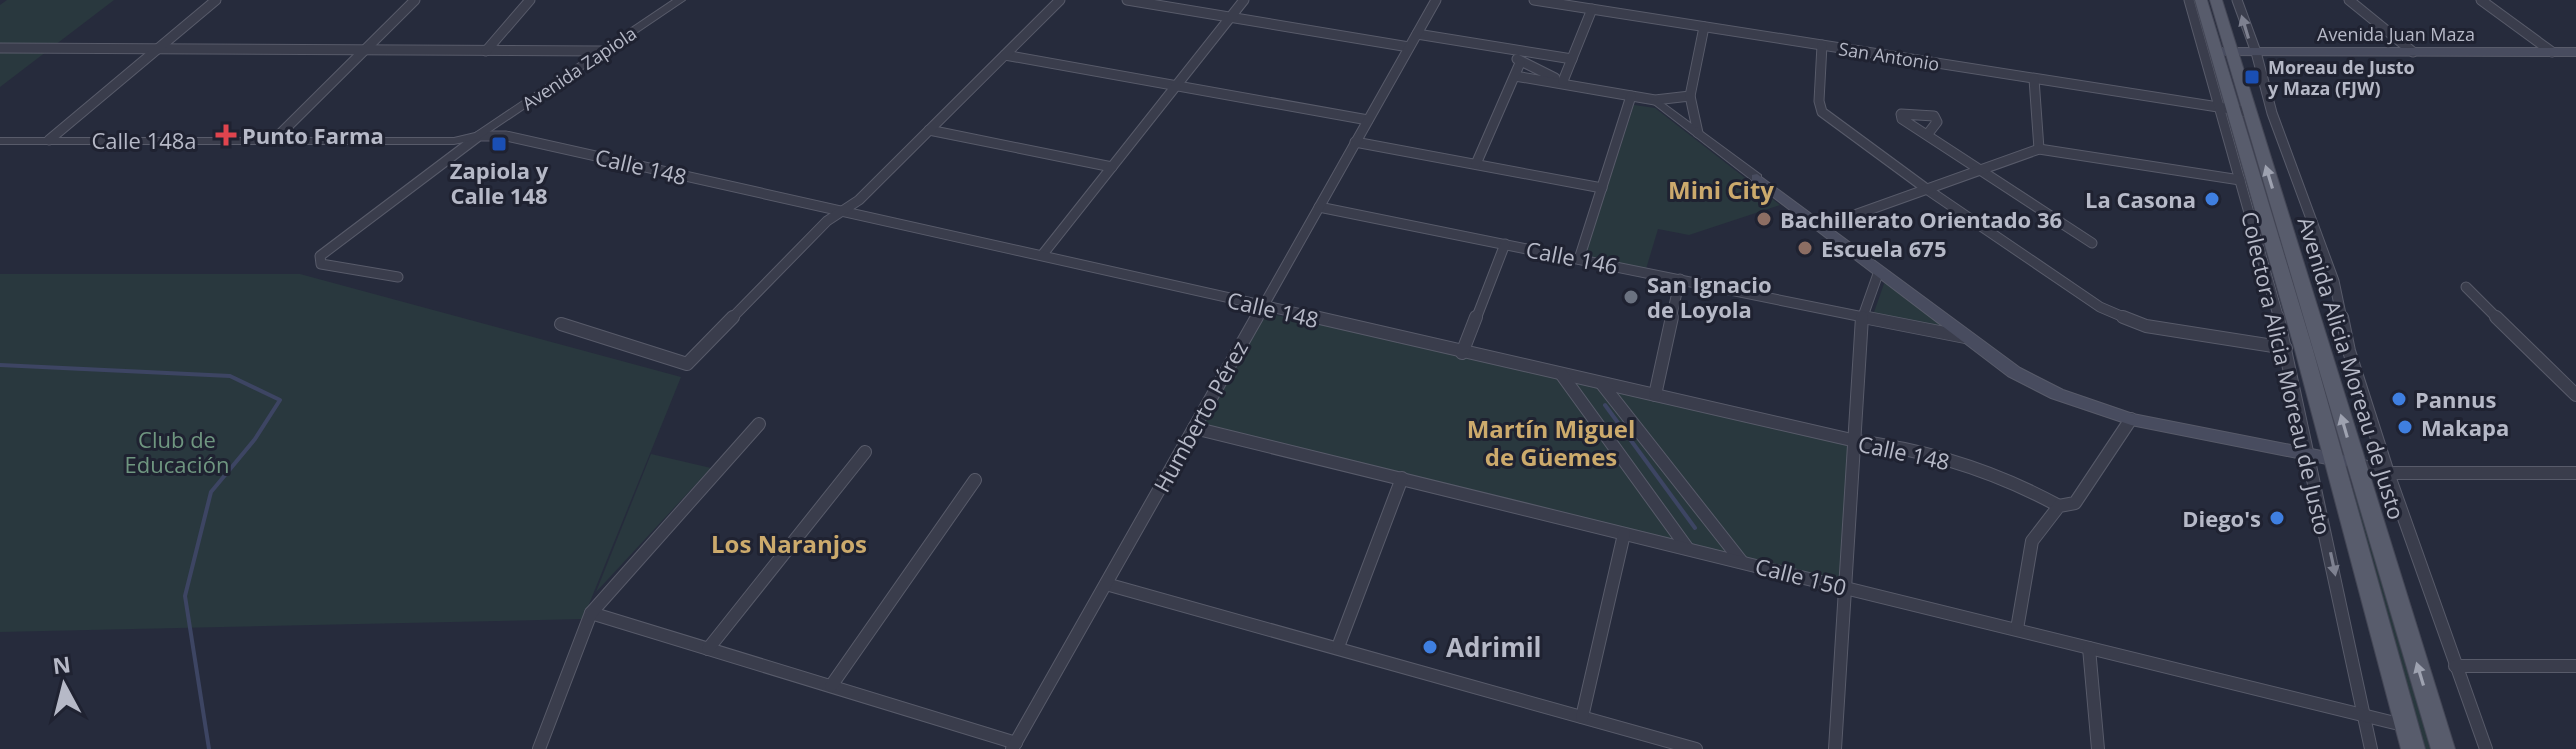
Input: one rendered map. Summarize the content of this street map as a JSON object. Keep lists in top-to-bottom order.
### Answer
{
  "streets": {
    "main road": ["Avenida Juan Maza", "Avenida Alicia Moreau de Justo"],
    "street": [
      "San Antonio",
      "Avenida Zapiola",
      "Calle 148a",
      "Calle 148",
      "Calle 146",
      "Colectora Alicia Moreau de Justo",
      "Humberto Pérez",
      "Calle 150"
    ]
  },
  "crossings": [
    ["Avenida Juan Maza", "Avenida Alicia Moreau de Justo"],
    ["San Antonio", "Avenida Alicia Moreau de Justo"],
    ["San Antonio", "Colectora Alicia Moreau de Justo"],
    ["Avenida Zapiola", "Calle 148a"],
    ["Avenida Zapiola", "Calle 148"],
    ["Calle 148a", "Calle 148"],
    ["Calle 148", "Humberto Pérez"],
    ["Calle 146", "Humberto Pérez"],
    ["Avenida Alicia Moreau de Justo", "Colectora Alicia Moreau de Justo"],
    ["Avenida Alicia Moreau de Justo", "Calle 150"],
    ["Colectora Alicia Moreau de Justo", "Calle 150"],
    ["Humberto Pérez", "Calle 150"]
  ],
  "districts": ["Mini City", "Martín Miguel de Güemes", "Los Naranjos"],
  "parks": ["Club de Educación"],
  "places": {
    "transit": ["Moreau de Justo y Maza (FJW)", "Zapiola y Calle 148"],
    "health": ["Punto Farma"],
    "other": [
      "La Casona",
      "Bachillerato Orientado 36",
      "Escuela 675",
      "San Ignacio de Loyola",
      "Pannus",
      "Makapa",
      "Diego's",
      "Adrimil"
    ]
  },
  "north": "top"
}
